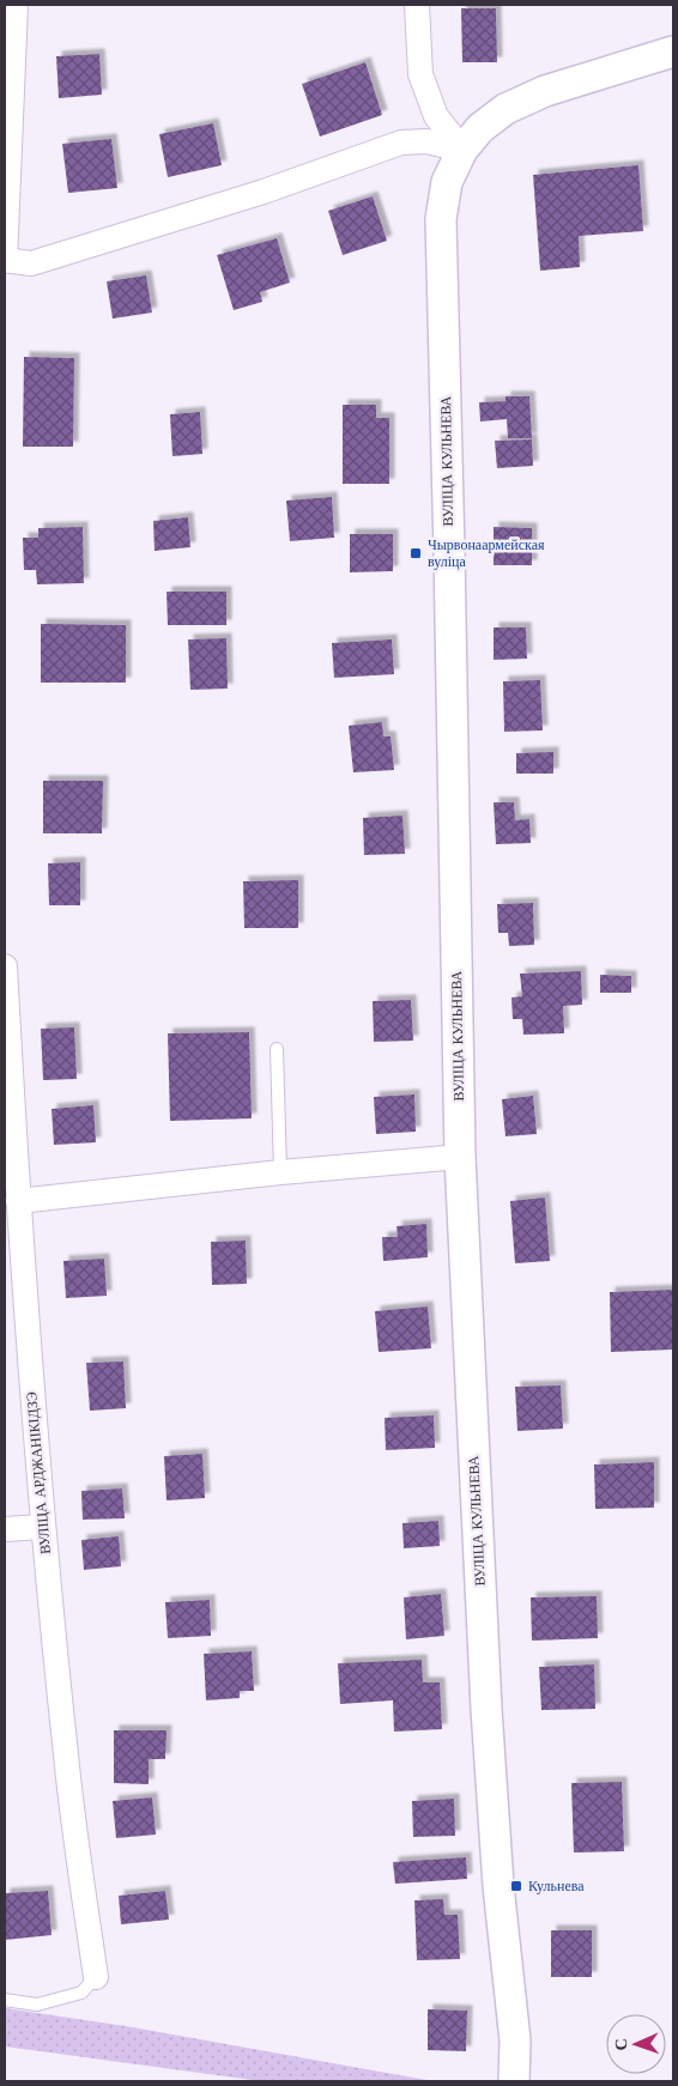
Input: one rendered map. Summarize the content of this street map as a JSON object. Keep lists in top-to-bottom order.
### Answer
{
  "streets": {
    "street": ["ВУЛІЦА КУЛЬНЕВА", "ВУЛІЦА АРДЖАНІКІДЗЭ"]
  },
  "places": {
    "transit": ["Чырвонаармейская вуліца", "Кульнева"]
  },
  "north": "left"
}
